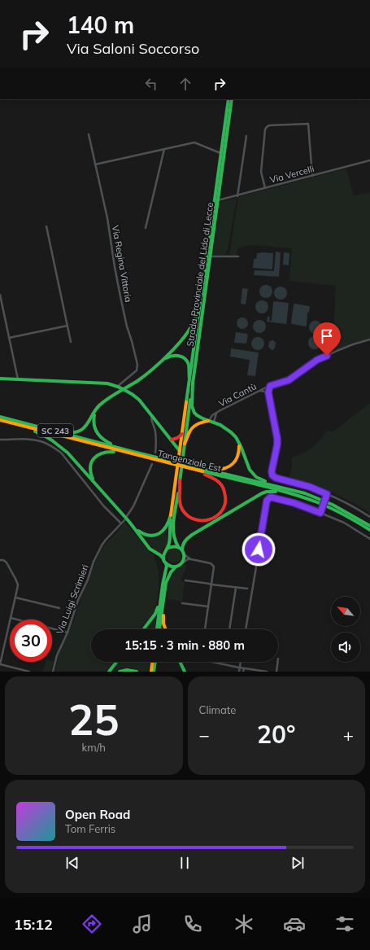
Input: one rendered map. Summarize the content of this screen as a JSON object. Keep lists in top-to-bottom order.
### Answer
{
  "streets": {
    "main road": ["Strada Provinciale del Lido di Lecce", "SC 243", "Tangenziale Est"],
    "street": [
      "Via Vercelli",
      "Via Regina Vittoria",
      "Via Cantù",
      "Via Luigi Scrimieri"
    ]
  },
  "crossings": [
    ["Via Vercelli", "Strada Provinciale del Lido di Lecce"]
  ],
  "north": "top left",
  "page": {
    "turn": ["140 m", "Via Saloni Soccorso"],
    "limit": "30",
    "trip": "15:15 · 3 min · 880 m",
    "tile": [
      ["25", "km/h"],
      "Climate"
    ],
    "heat": ["−", "20°", "+"],
    "song": ["Open Road", "Tom Ferris"],
    "tabs": "15:12"
  }
}
